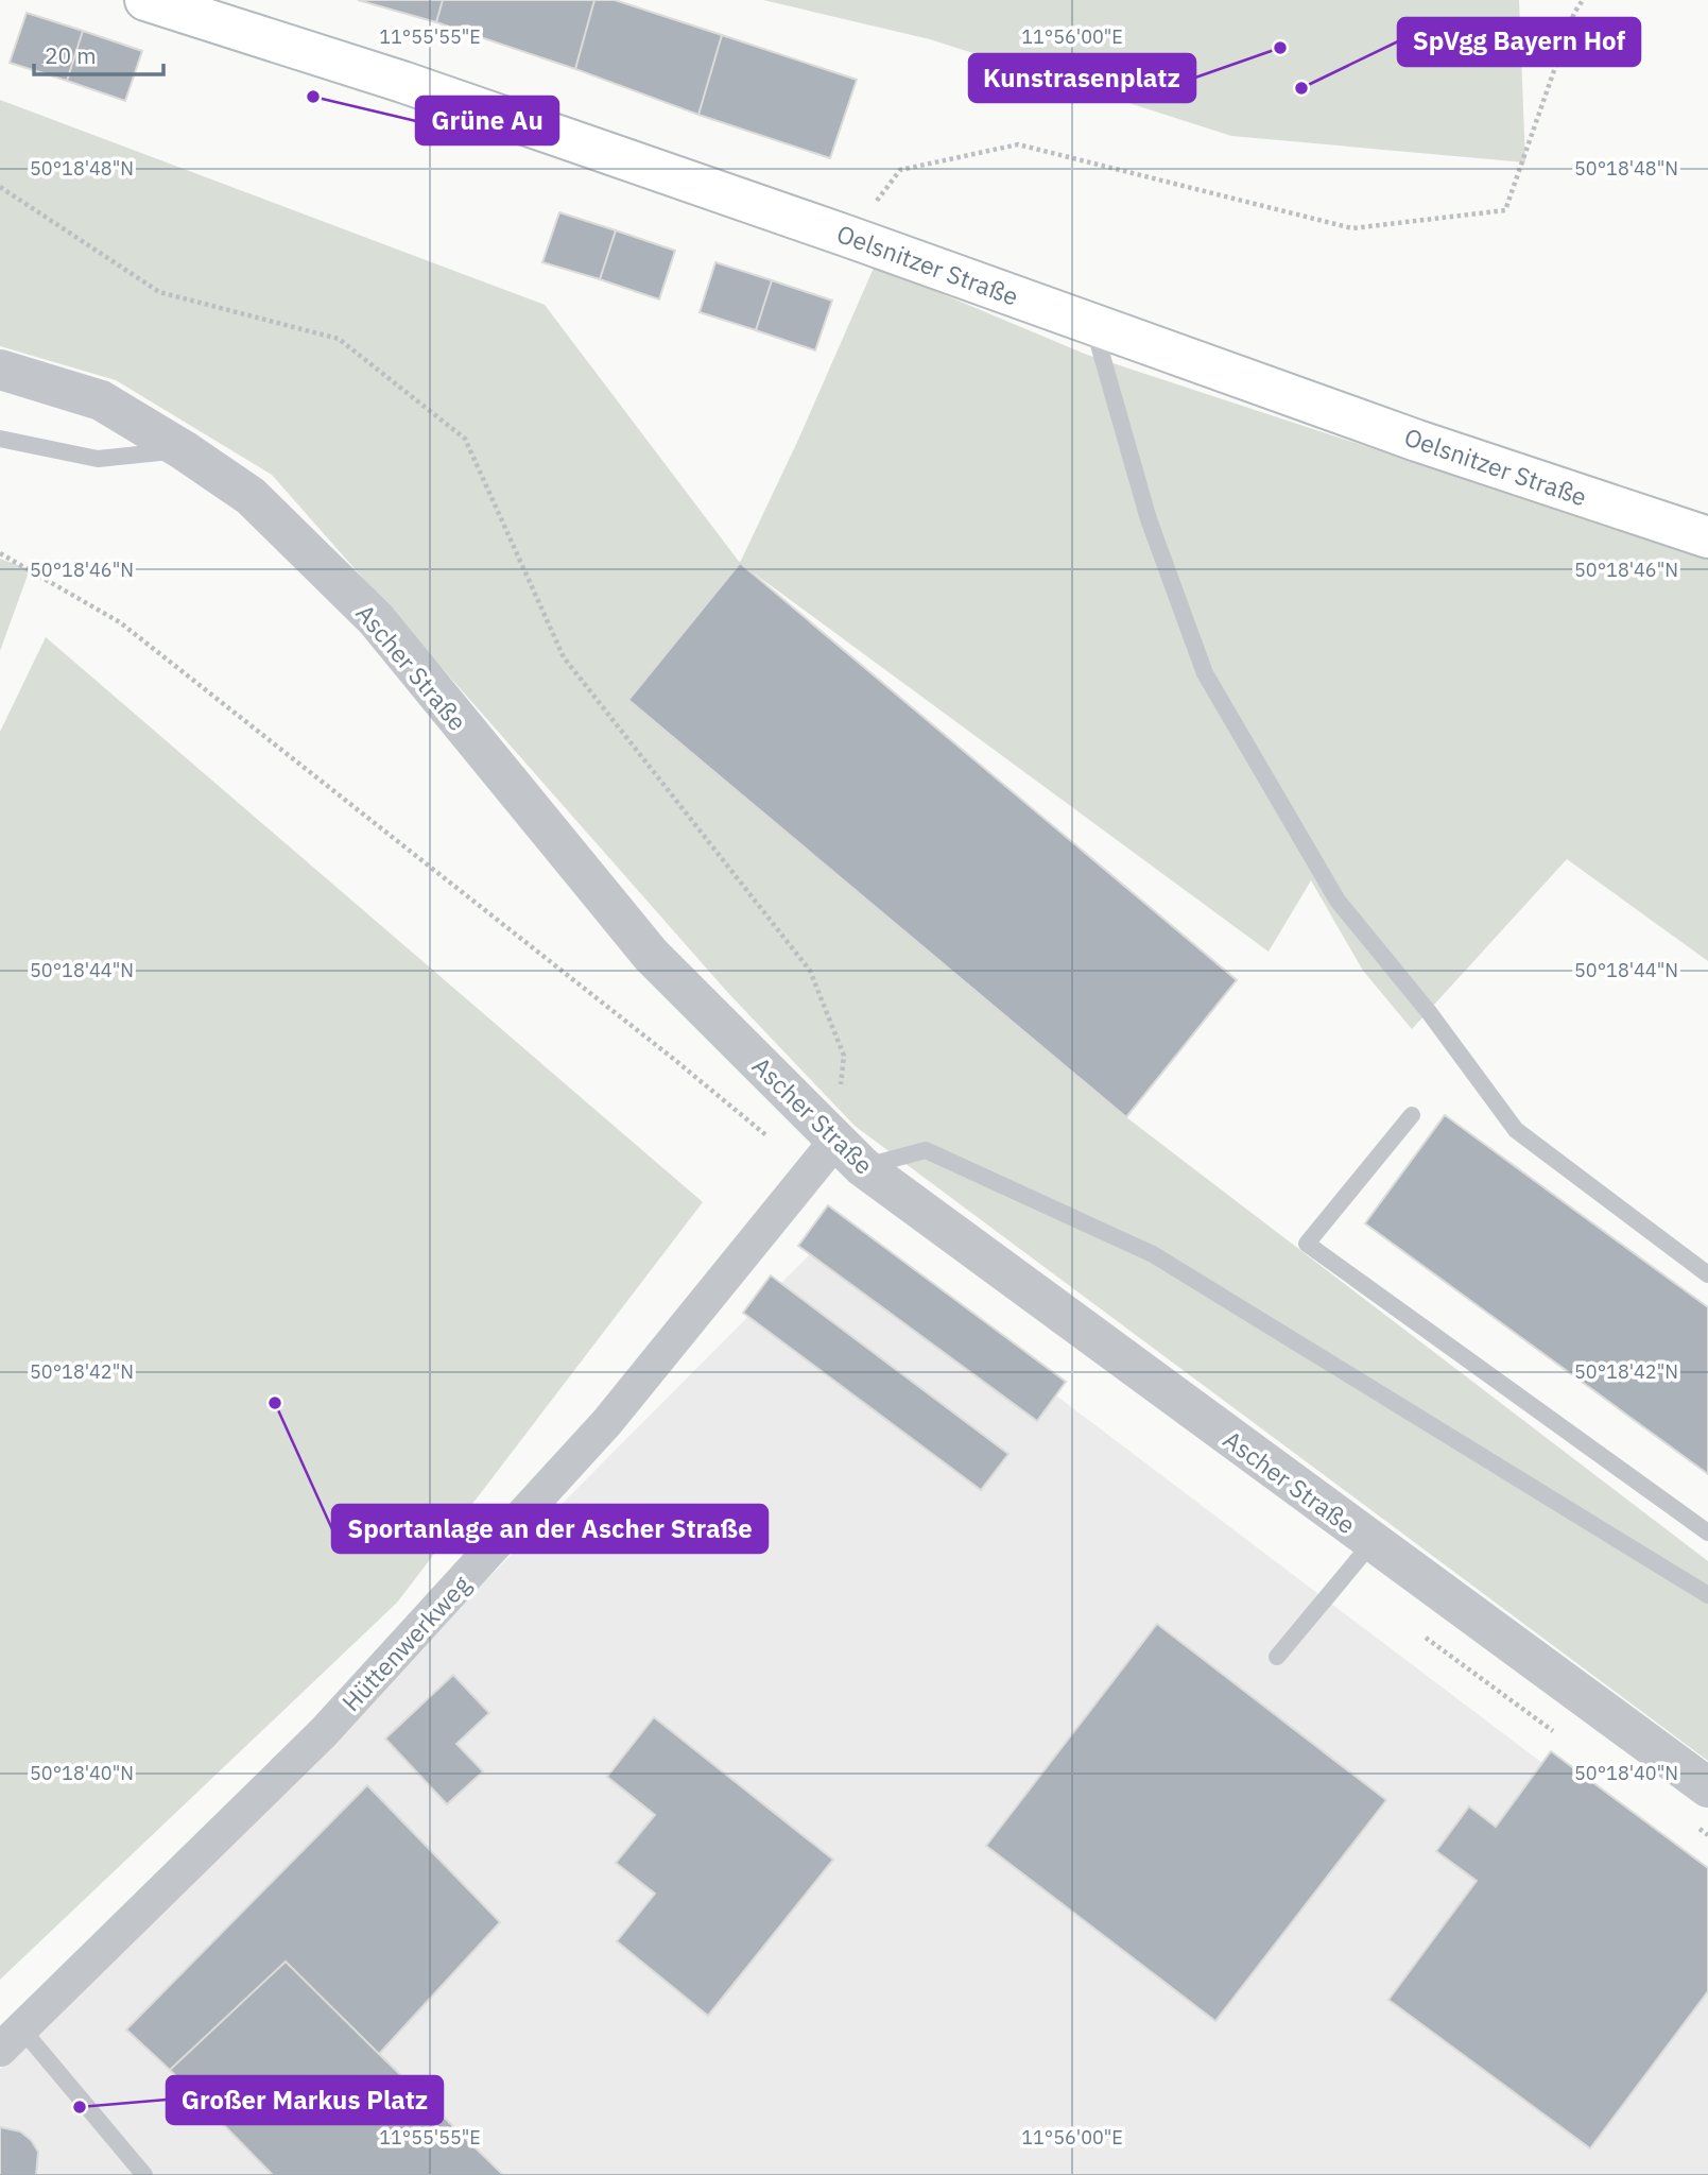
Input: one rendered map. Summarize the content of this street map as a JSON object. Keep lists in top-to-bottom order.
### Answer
{
  "streets": {
    "main road": ["Oelsnitzer Straße"],
    "street": ["Ascher Straße", "Hüttenwerkweg"]
  },
  "crossings": [
    ["Ascher Straße", "Hüttenwerkweg"]
  ],
  "places": [
    "Kunstrasenplatz",
    "SpVgg Bayern Hof",
    "Grüne Au",
    "Sportanlage an der Ascher Straße",
    "Großer Markus Platz"
  ],
  "scale_bar": "20 m",
  "coordinates": [
    "11°55'55\"E",
    "11°56'00\"E",
    "50°18'48\"N",
    "50°18'46\"N",
    "50°18'44\"N",
    "50°18'42\"N",
    "50°18'40\"N"
  ]
}
